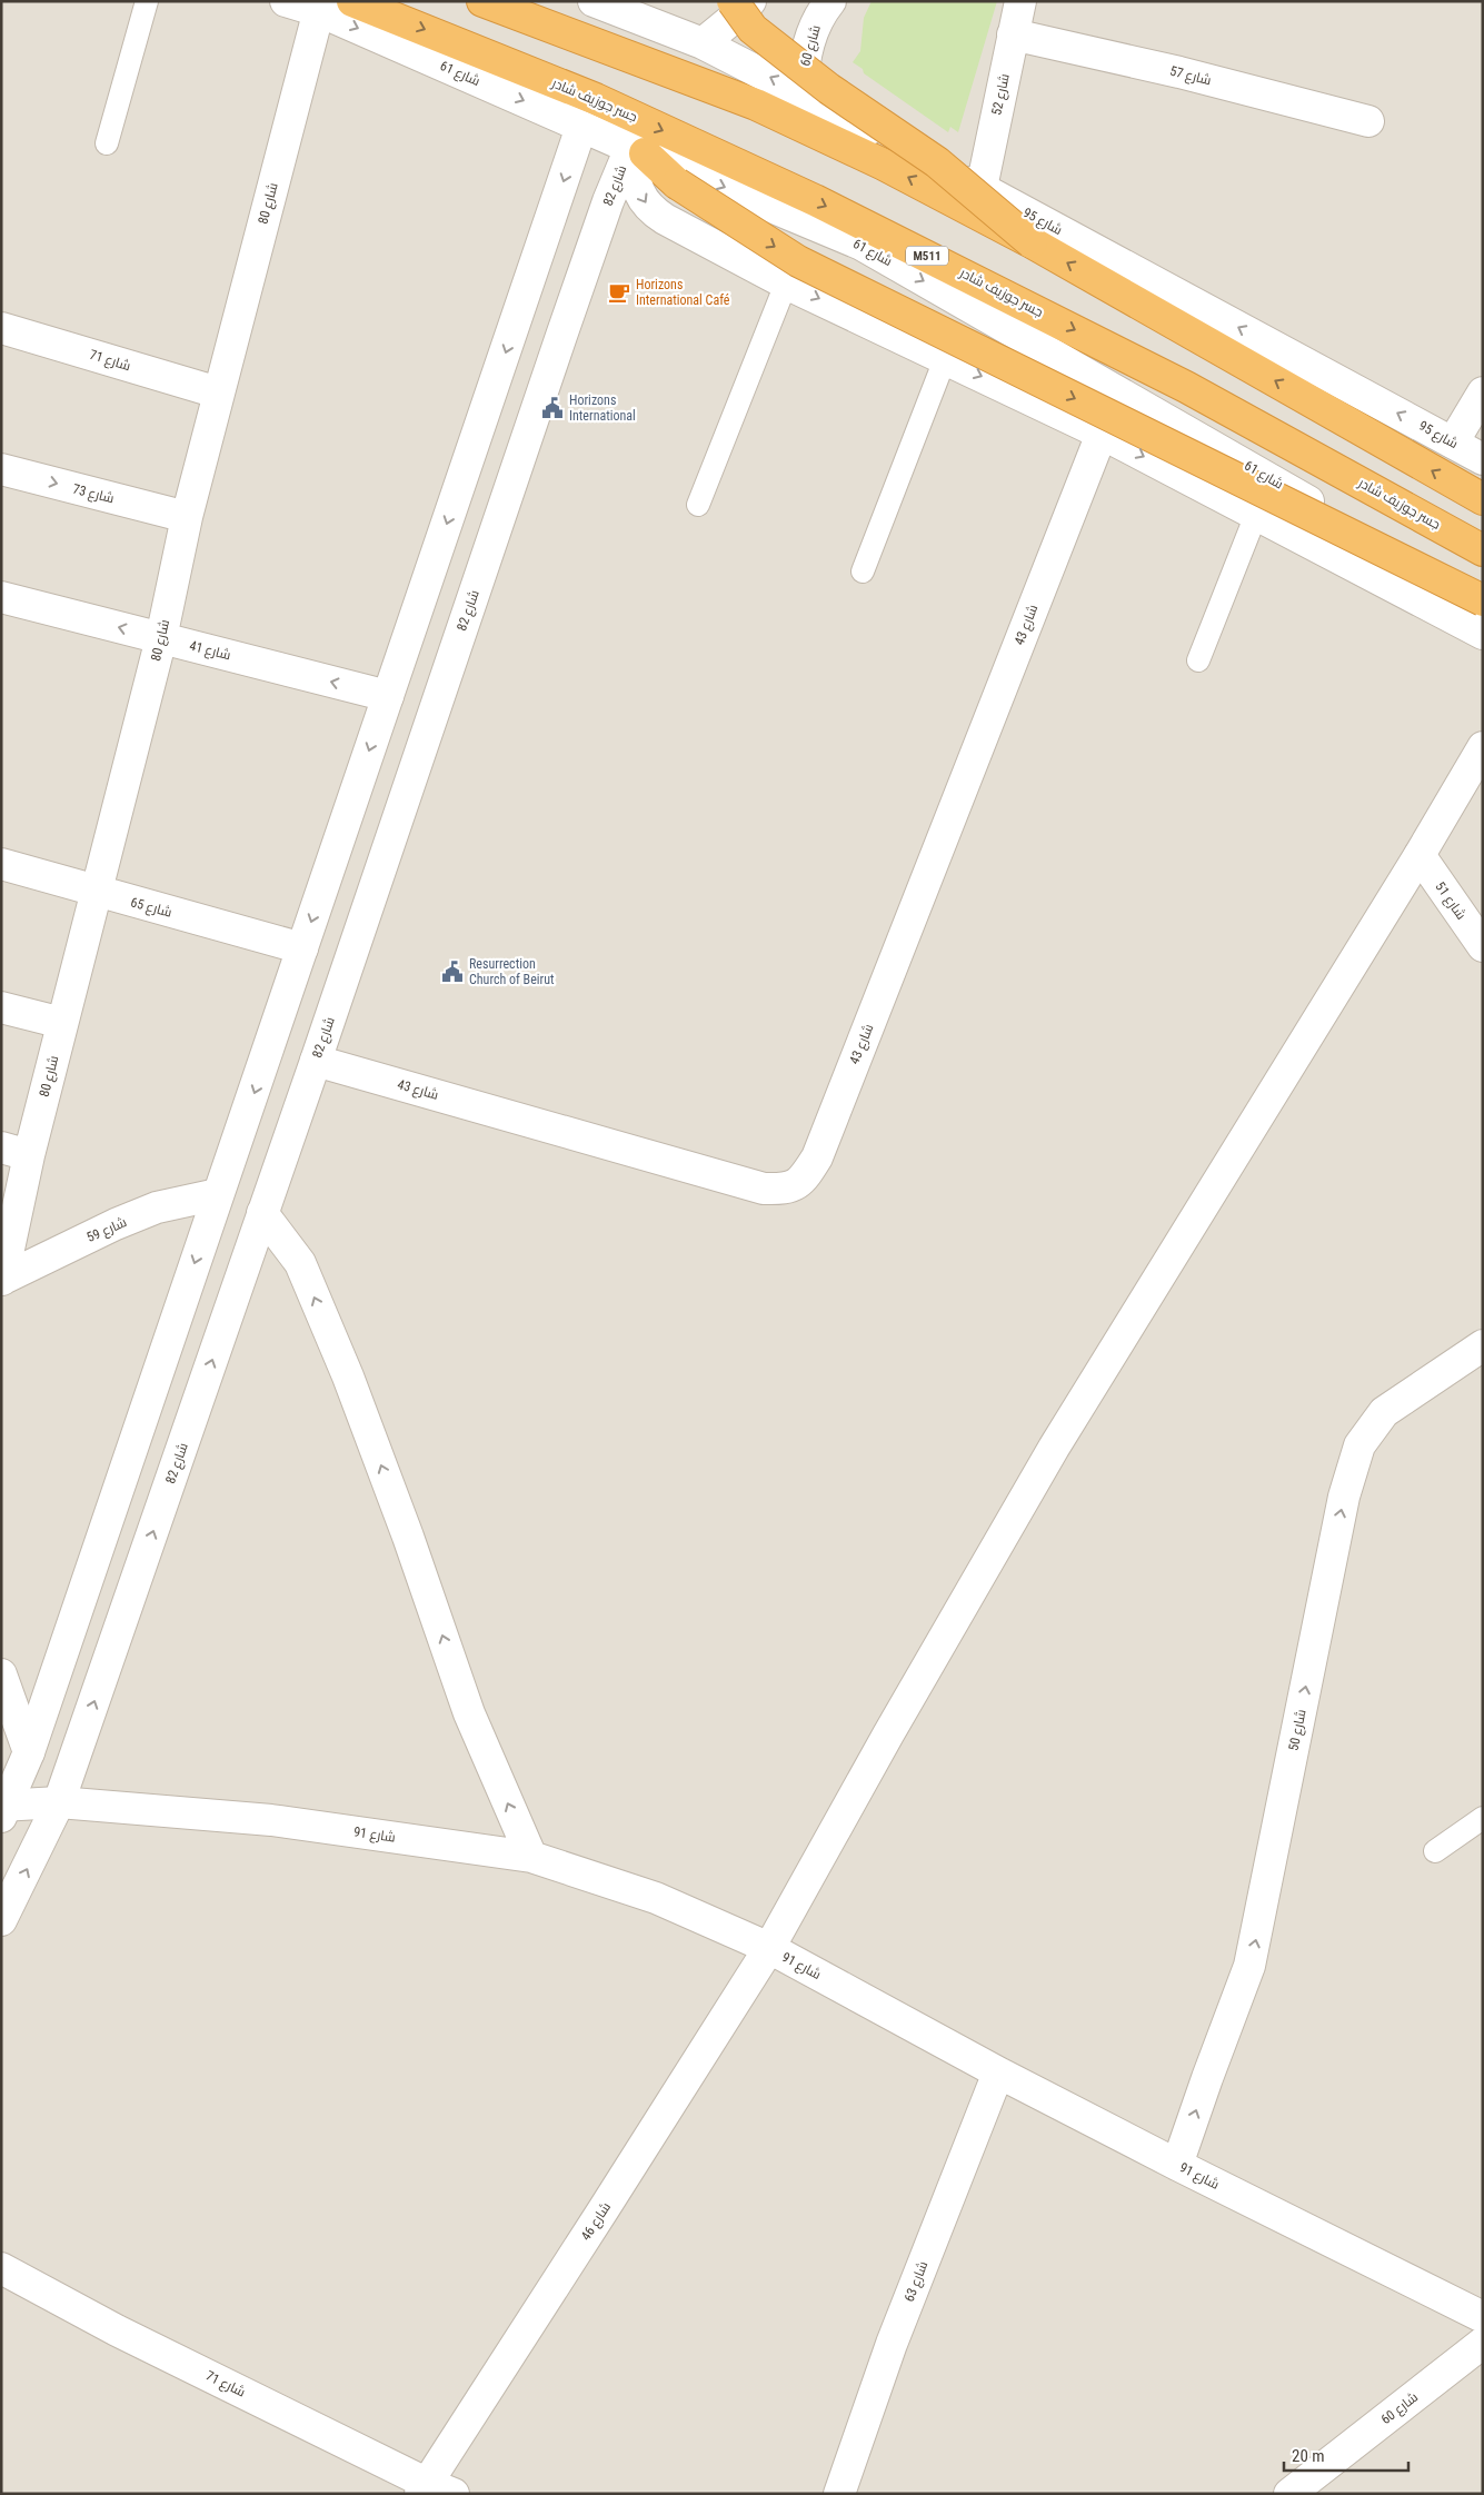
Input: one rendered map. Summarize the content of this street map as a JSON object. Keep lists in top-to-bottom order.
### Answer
{
  "streets": {
    "highway": ["جسر جوزيف شادر", "M511"],
    "street": [
      "شارع 60",
      "شارع 61",
      "شارع 57",
      "شارع 52",
      "شارع 82",
      "شارع 80",
      "شارع 95",
      "شارع 71",
      "شارع 73",
      "شارع 43",
      "شارع 41",
      "شارع 51",
      "شارع 65",
      "شارع 59",
      "شارع 50",
      "شارع 91",
      "شارع 46",
      "شارع 63"
    ]
  },
  "crossings": [
    ["شارع 60", "شارع 95"],
    ["شارع 61", "شارع 82"],
    ["شارع 61", "شارع 80"],
    ["شارع 57", "شارع 52"],
    ["شارع 52", "شارع 95"],
    ["شارع 82", "شارع 43"],
    ["شارع 82", "شارع 91"],
    ["شارع 80", "شارع 71"],
    ["شارع 80", "شارع 73"],
    ["شارع 80", "شارع 41"],
    ["شارع 80", "شارع 65"],
    ["شارع 80", "شارع 59"],
    ["شارع 71", "شارع 46"],
    ["شارع 51", "شارع 46"],
    ["شارع 50", "شارع 91"],
    ["شارع 91", "شارع 46"],
    ["شارع 91", "شارع 63"]
  ],
  "one_way": ["شارع 73", "شارع 41", "شارع 50"],
  "places": {
    "cafe": ["Horizons International Café"],
    "public building": ["Horizons International", "Resurrection Church of Beirut"]
  },
  "scale_bar": "20 m"
}
